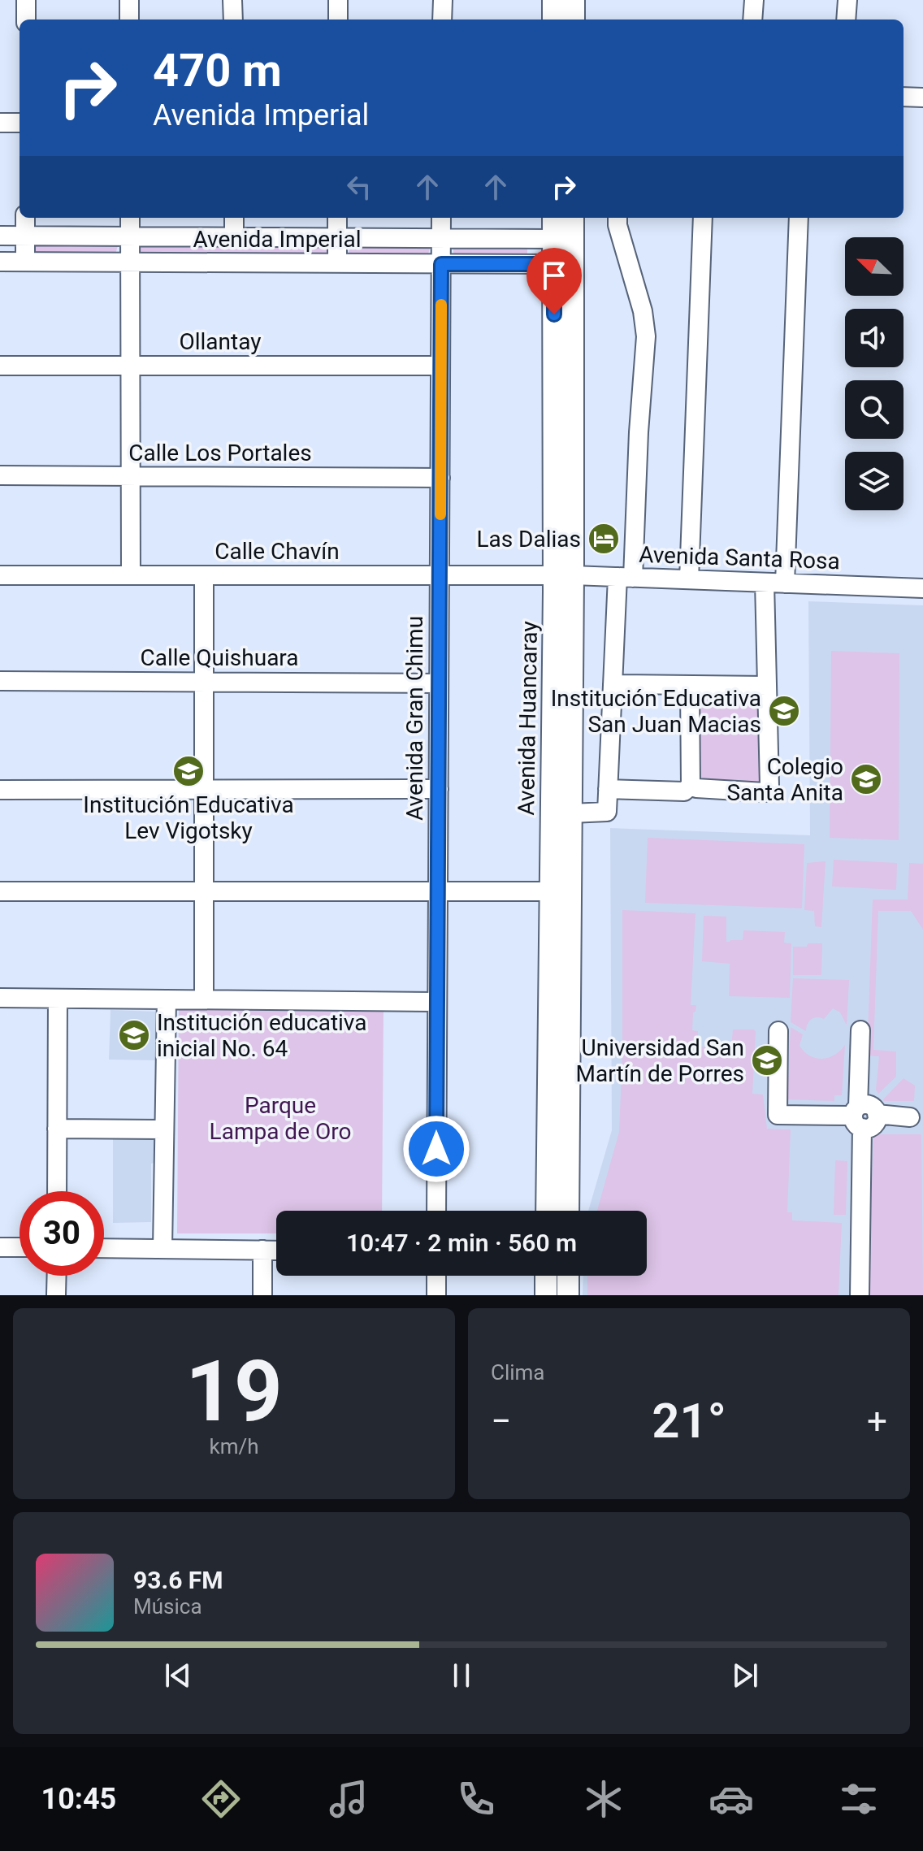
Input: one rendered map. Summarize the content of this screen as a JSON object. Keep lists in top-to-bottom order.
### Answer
{
  "streets": {
    "main road": ["Avenida Huancaray"],
    "street": [
      "Avenida Imperial",
      "Ollantay",
      "Calle Los Portales",
      "Calle Chavín",
      "Avenida Santa Rosa",
      "Calle Quishuara",
      "Avenida Gran Chimu"
    ]
  },
  "crossings": [
    ["Avenida Imperial", "Avenida Gran Chimu"],
    ["Avenida Imperial", "Avenida Huancaray"],
    ["Ollantay", "Avenida Gran Chimu"],
    ["Calle Los Portales", "Avenida Gran Chimu"],
    ["Calle Chavín", "Avenida Santa Rosa"],
    ["Calle Chavín", "Avenida Gran Chimu"],
    ["Calle Chavín", "Avenida Huancaray"],
    ["Avenida Santa Rosa", "Avenida Huancaray"],
    ["Calle Quishuara", "Avenida Gran Chimu"]
  ],
  "parks": ["Parque Lampa de Oro"],
  "places": {
    "hotel": ["Las Dalias"],
    "school or university": [
      "Institución Educativa San Juan Macias",
      "Institución Educativa Lev Vigotsky",
      "Colegio Santa Anita",
      "Institución educativa inicial No. 64",
      "Universidad San Martín de Porres"
    ]
  },
  "north": "top left",
  "page": {
    "turn": ["470 m", "Avenida Imperial"],
    "limit": "30",
    "trip": "10:47 · 2 min · 560 m",
    "tile": [
      ["19", "km/h"],
      "Clima"
    ],
    "heat": ["−", "21°", "+"],
    "song": ["93.6 FM", "Música"],
    "tabs": "10:45"
  }
}
